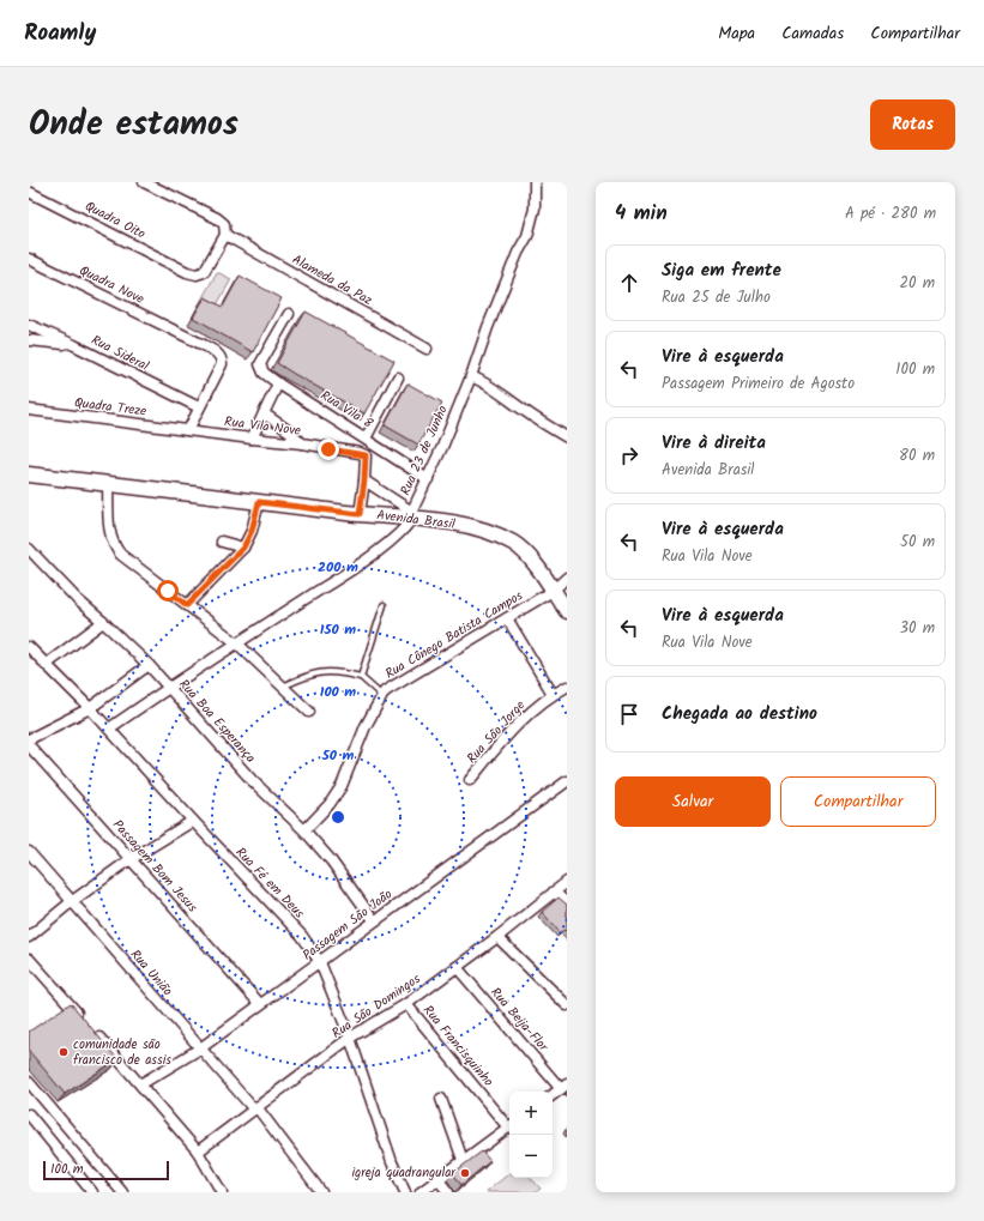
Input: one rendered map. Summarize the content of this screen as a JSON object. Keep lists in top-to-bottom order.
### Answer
{
  "streets": {
    "main road": ["Avenida Brasil"],
    "street": [
      "Quadra Oito",
      "Alameda da Paz",
      "Quadra Nove",
      "Rua Sideral",
      "Quadra Treze",
      "Rua Vila 8",
      "Rua Vila Nove",
      "Rua 23 de Junho",
      "Rua Cônego Batista Campos",
      "Rua Boa Esperança",
      "Rua São Jorge",
      "Passagem Bom Jesus",
      "Rua Fé em Deus",
      "Passagem São João",
      "Rua União",
      "Rua São Domingos",
      "Rua Beija-Flor",
      "Rua Francisquinho"
    ]
  },
  "crossings": [
    ["Quadra Oito", "Alameda da Paz"],
    ["Quadra Nove", "Rua Sideral"],
    ["Quadra Treze", "Rua Vila Nove"],
    ["Rua Vila 8", "Rua 23 de Junho"],
    ["Rua 23 de Junho", "Avenida Brasil"],
    ["Rua 23 de Junho", "Rua Boa Esperança"],
    ["Rua 23 de Junho", "Rua Fé em Deus"],
    ["Avenida Brasil", "Rua Cônego Batista Campos"],
    ["Rua Cônego Batista Campos", "Rua Boa Esperança"],
    ["Rua Boa Esperança", "Passagem São João"],
    ["Passagem Bom Jesus", "Passagem São João"],
    ["Rua Fé em Deus", "Passagem São João"],
    ["Rua Fé em Deus", "Rua São Domingos"],
    ["Passagem São João", "Rua União"],
    ["Rua União", "Rua São Domingos"],
    ["Rua São Domingos", "Rua Beija-Flor"],
    ["Rua São Domingos", "Rua Francisquinho"]
  ],
  "places": ["comunidade são francisco de assis", "igreja quadrangular"],
  "scale_bar": "100 m",
  "page": {
    "header": "Roamly",
    "nav": ["Mapa", "Camadas", "Compartilhar"],
    "title": "Onde estamos",
    "buttons": [
      "Rotas",
      ["Salvar", "Compartilhar"]
    ],
    "heading": ["4 min", "A pé · 280 m"],
    "list": [
      ["Siga em frente", "Rua 25 de Julho", "20 m"],
      ["Vire à esquerda", "Passagem Primeiro de Agosto", "100 m"],
      ["Vire à direita", "Avenida Brasil", "80 m"],
      ["Vire à esquerda", "Rua Vila Nove", "50 m"],
      ["Vire à esquerda", "Rua Vila Nove", "30 m"],
      "Chegada ao destino"
    ],
    "map_buttons": ["+", "−"],
    "scale": "100 m"
  },
  "rings": [
    "200 m",
    "150 m",
    "100 m",
    "50 m"
  ]
}
